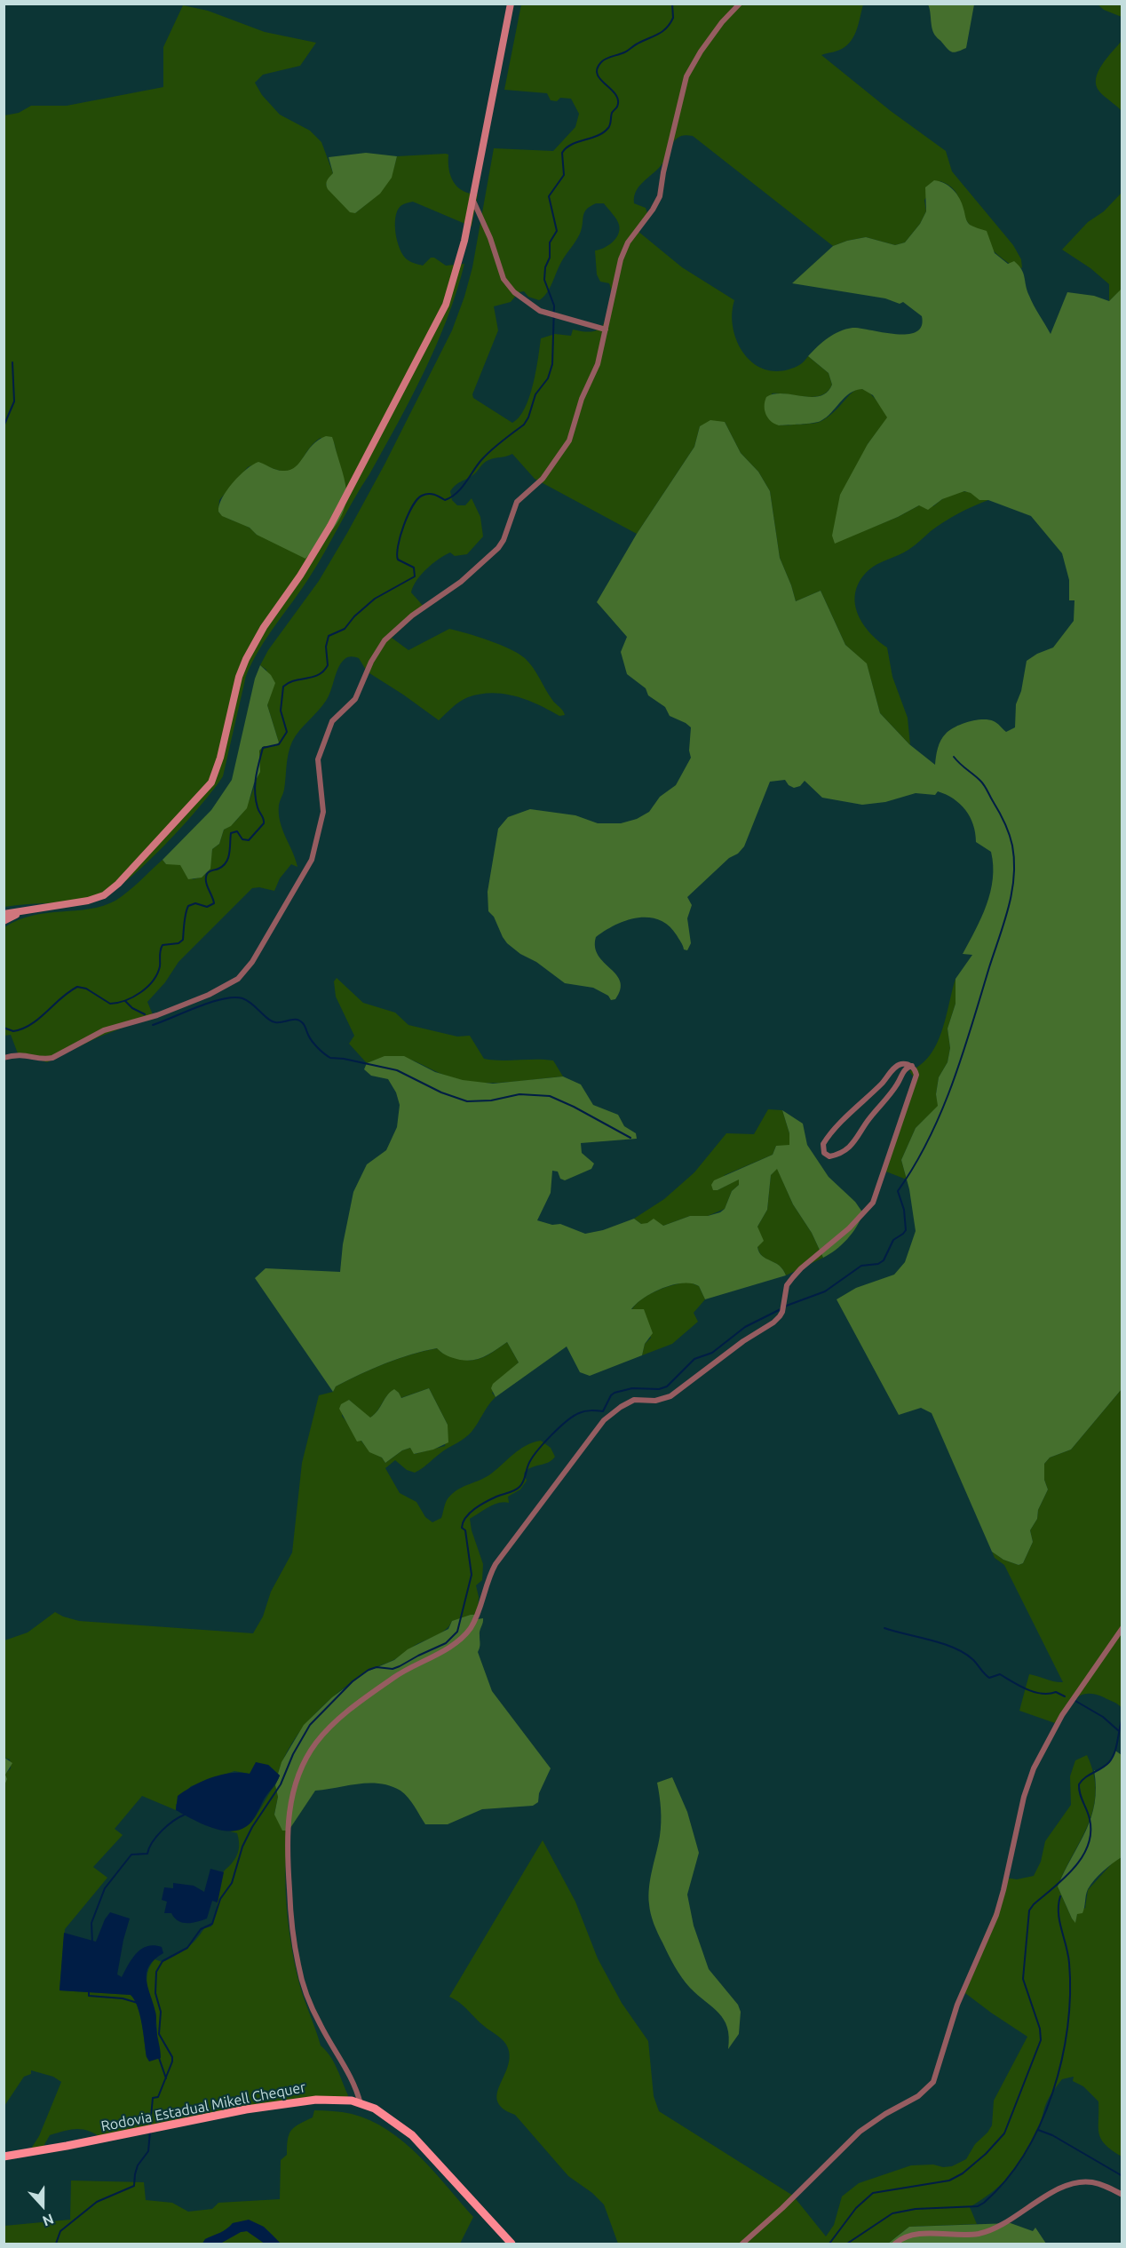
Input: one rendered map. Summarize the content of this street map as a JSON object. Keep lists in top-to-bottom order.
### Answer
{
  "streets": {
    "main road": ["Rodovia Estadual Mikell Chequer"]
  },
  "north": "bottom"
}
